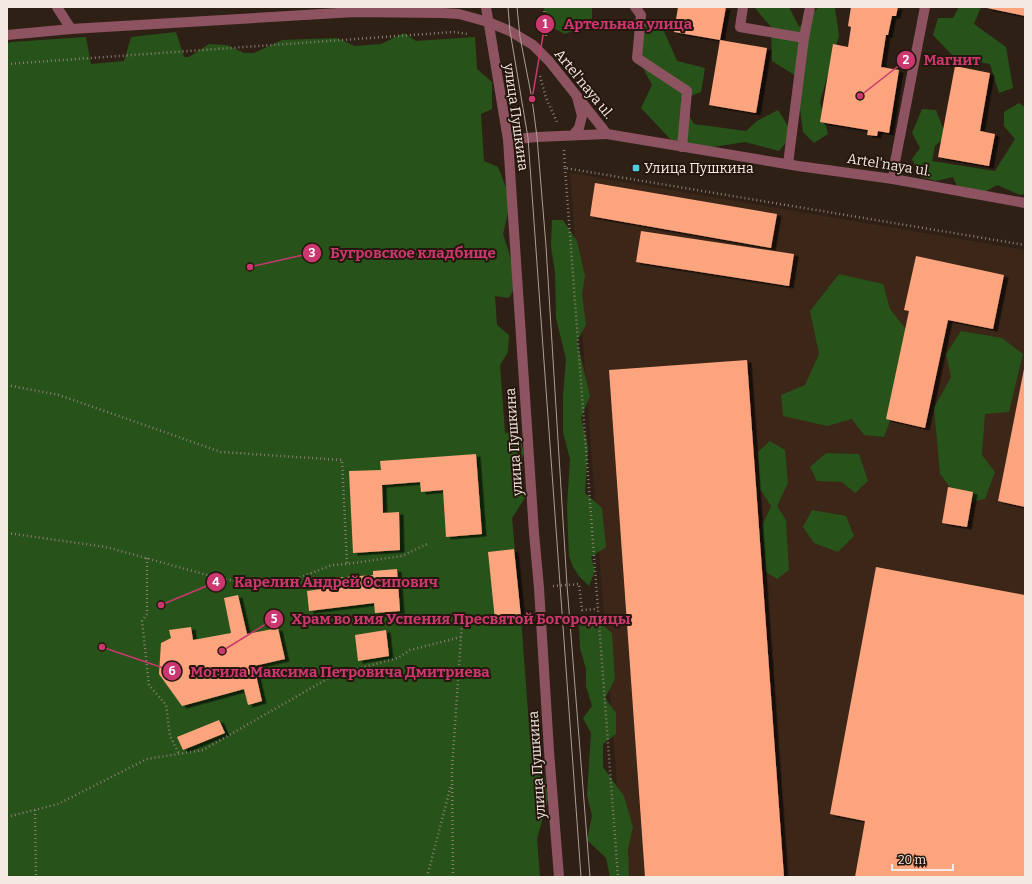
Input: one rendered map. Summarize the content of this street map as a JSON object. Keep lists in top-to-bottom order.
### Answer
{
  "streets": {
    "street": ["Artel'naya ul.", "улица Пушкина"]
  },
  "crossings": [
    ["Artel'naya ul.", "улица Пушкина"]
  ],
  "places": {
    "other": [
      "Магнит",
      "Артельная улица",
      "Бугровское кладбище",
      "Карелин Андрей Осипович",
      "Могила Максима Петровича Дмитриева",
      "Храм во имя Успения Пресвятой Богородицы"
    ],
    "transit": ["Улица Пушкина"]
  },
  "scale_bar": "20 m"
}
